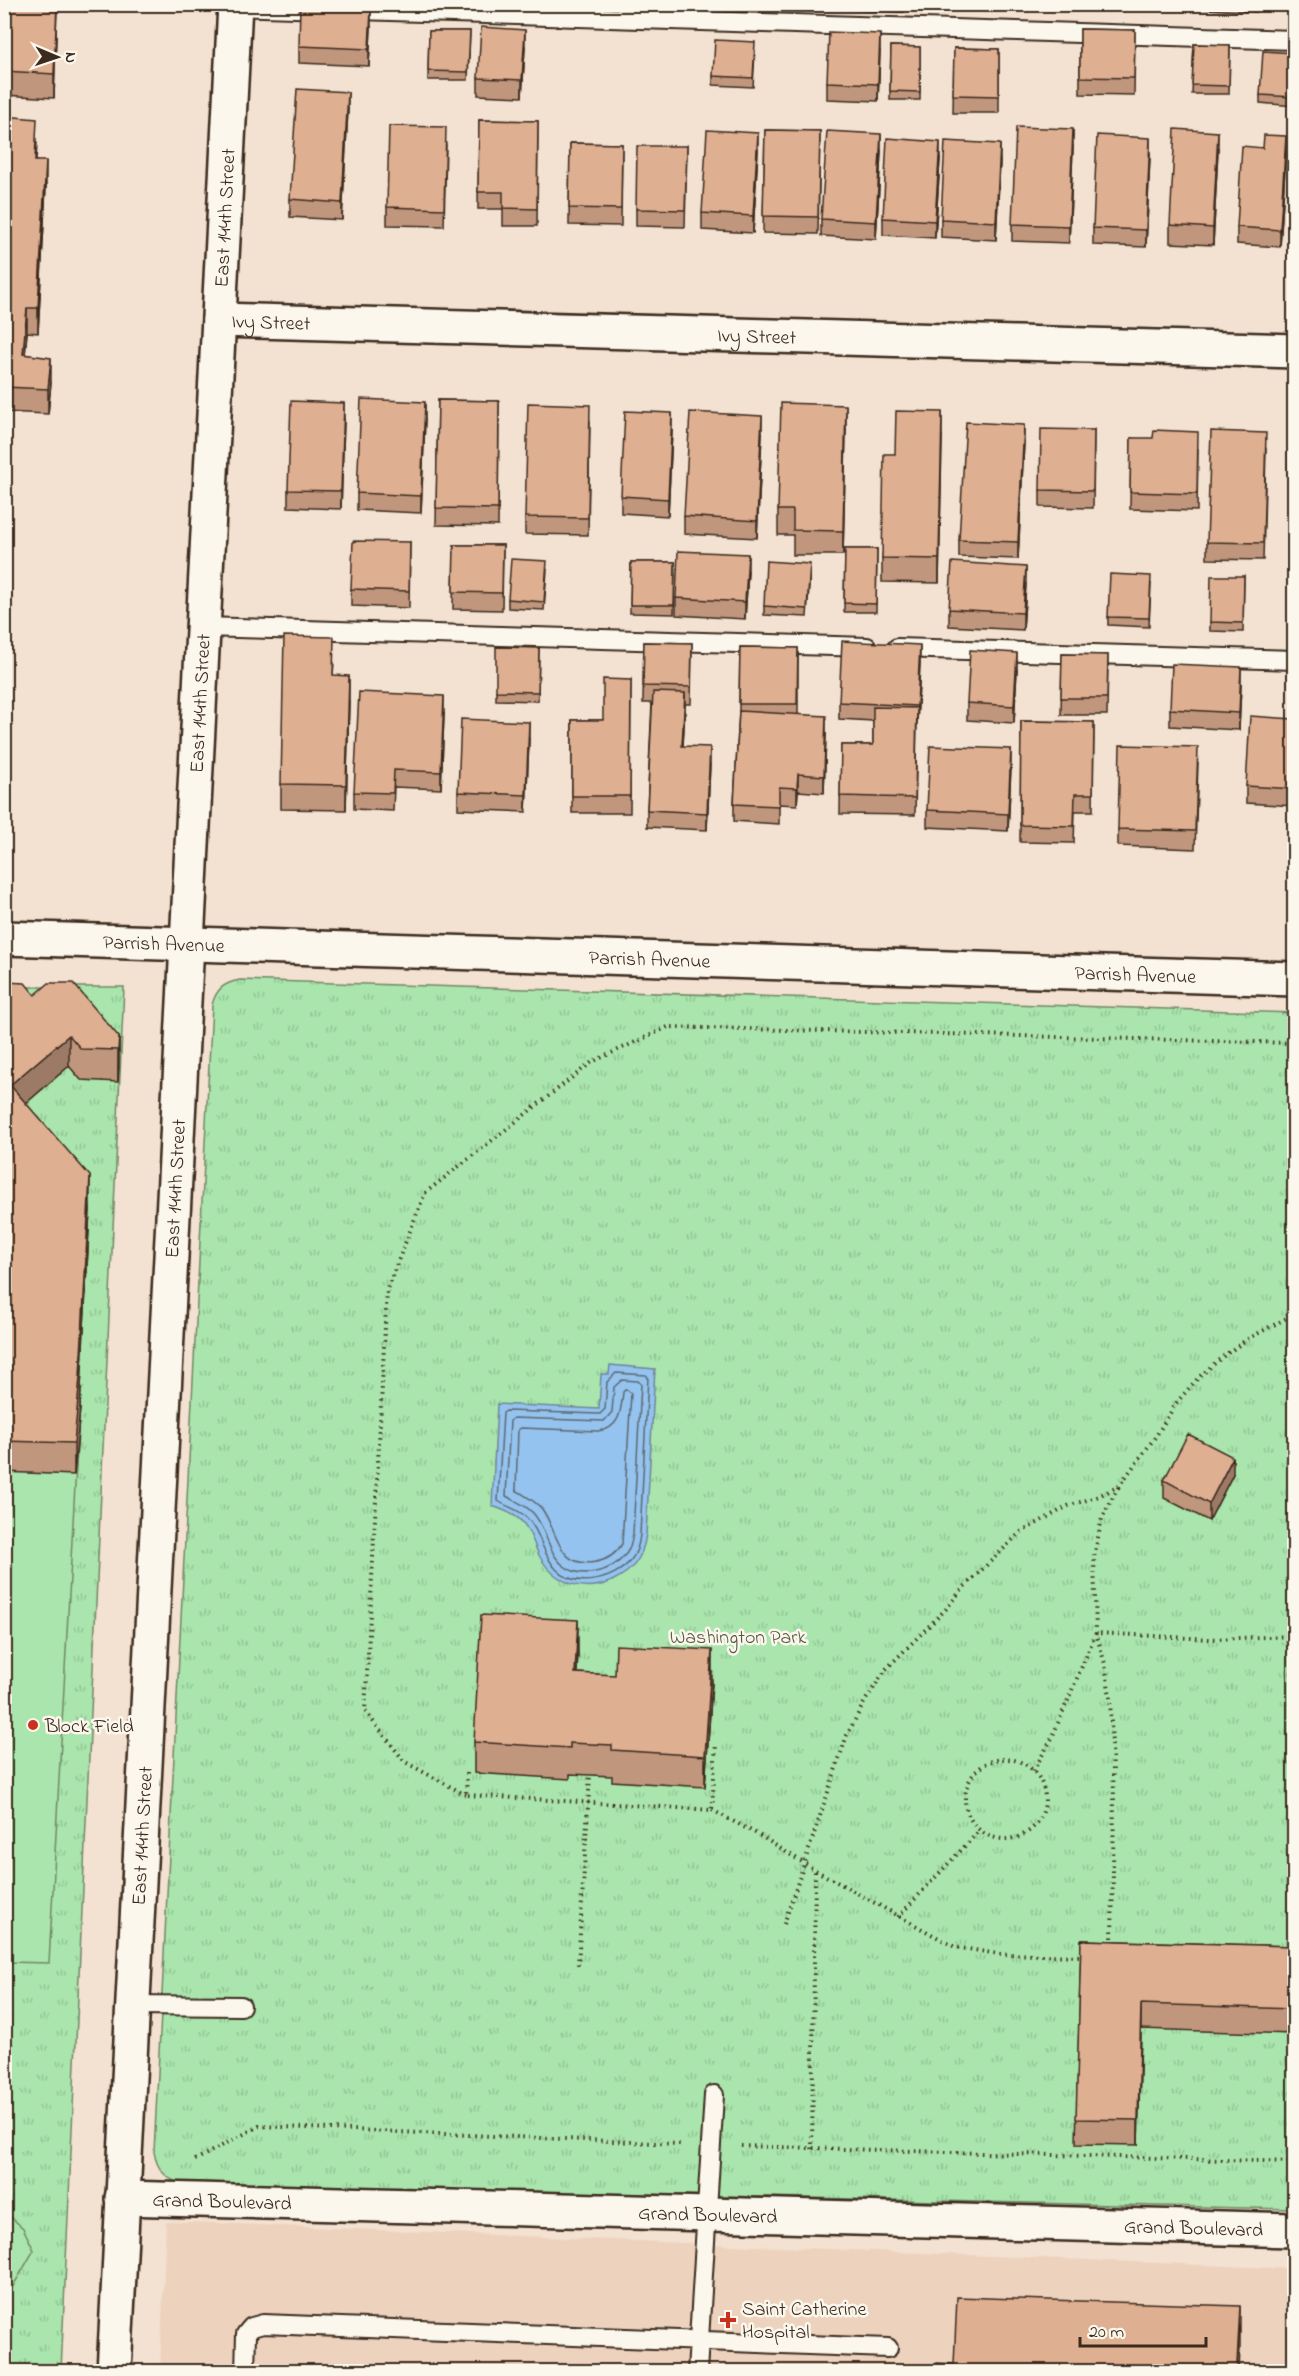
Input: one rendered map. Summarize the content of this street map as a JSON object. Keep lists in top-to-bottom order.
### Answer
{
  "streets": {
    "street": [
      "East 144th Street",
      "Ivy Street",
      "Parrish Avenue",
      "Grand Boulevard"
    ]
  },
  "crossings": [
    ["East 144th Street", "Ivy Street"],
    ["East 144th Street", "Parrish Avenue"],
    ["East 144th Street", "Grand Boulevard"]
  ],
  "parks": ["Washington Park"],
  "places": {
    "other": ["Block Field"],
    "health": ["Saint Catherine Hospital"]
  },
  "scale_bar": "20 m",
  "north": "right"
}
